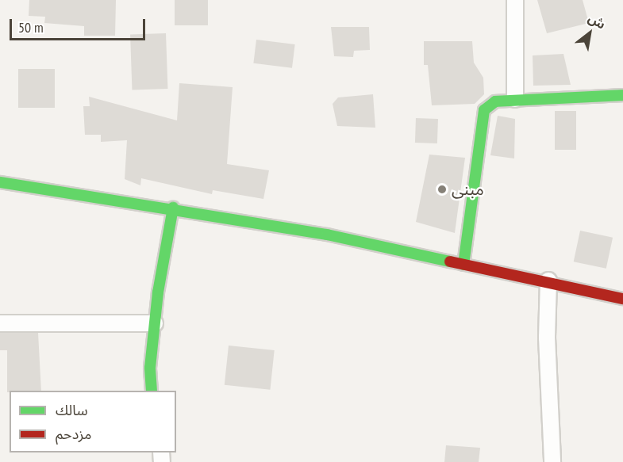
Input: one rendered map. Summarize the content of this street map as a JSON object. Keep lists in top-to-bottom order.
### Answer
{
  "places": ["مبنى"],
  "legend": ["سالك", "مزدحم"],
  "scale_bar": "50 m",
  "north": "top right"
}
